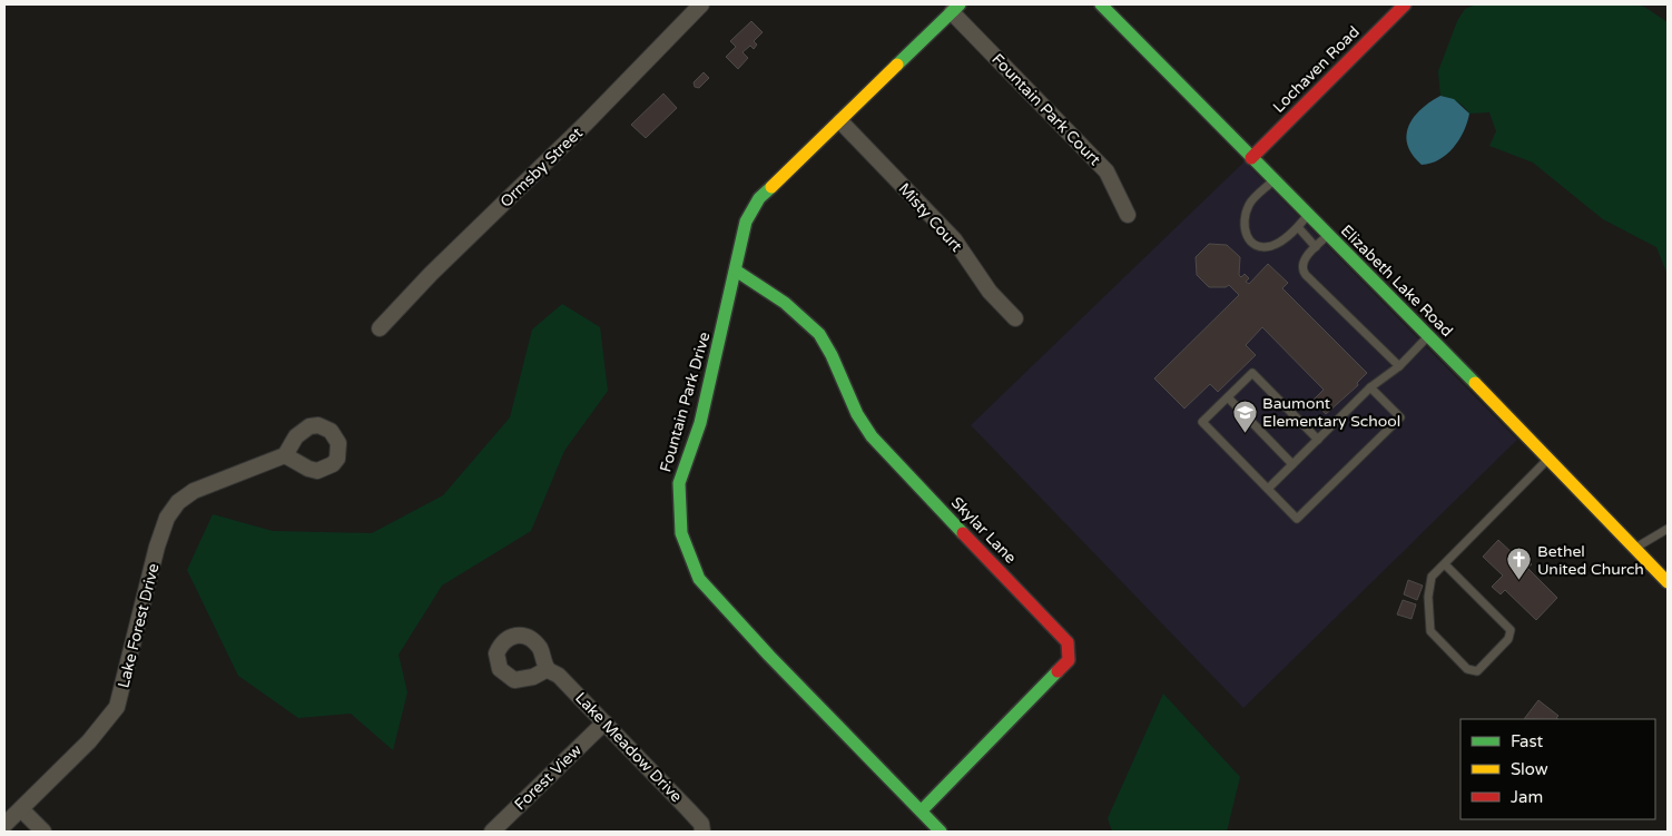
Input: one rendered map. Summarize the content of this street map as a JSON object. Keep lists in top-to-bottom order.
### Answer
{
  "streets": {
    "street": [
      "Lochaven Road",
      "Fountain Park Court",
      "Ormsby Street",
      "Misty Court",
      "Elizabeth Lake Road",
      "Fountain Park Drive",
      "Skylar Lane",
      "Lake Forest Drive",
      "Lake Meadow Drive",
      "Forest View"
    ]
  },
  "crossings": [
    ["Lochaven Road", "Elizabeth Lake Road"],
    ["Fountain Park Court", "Fountain Park Drive"],
    ["Misty Court", "Fountain Park Drive"],
    ["Fountain Park Drive", "Skylar Lane"],
    ["Lake Meadow Drive", "Forest View"]
  ],
  "places": {
    "school or university": ["Baumont Elementary School"],
    "church": ["Bethel United Church"]
  },
  "legend": ["Fast", "Slow", "Jam"]
}
